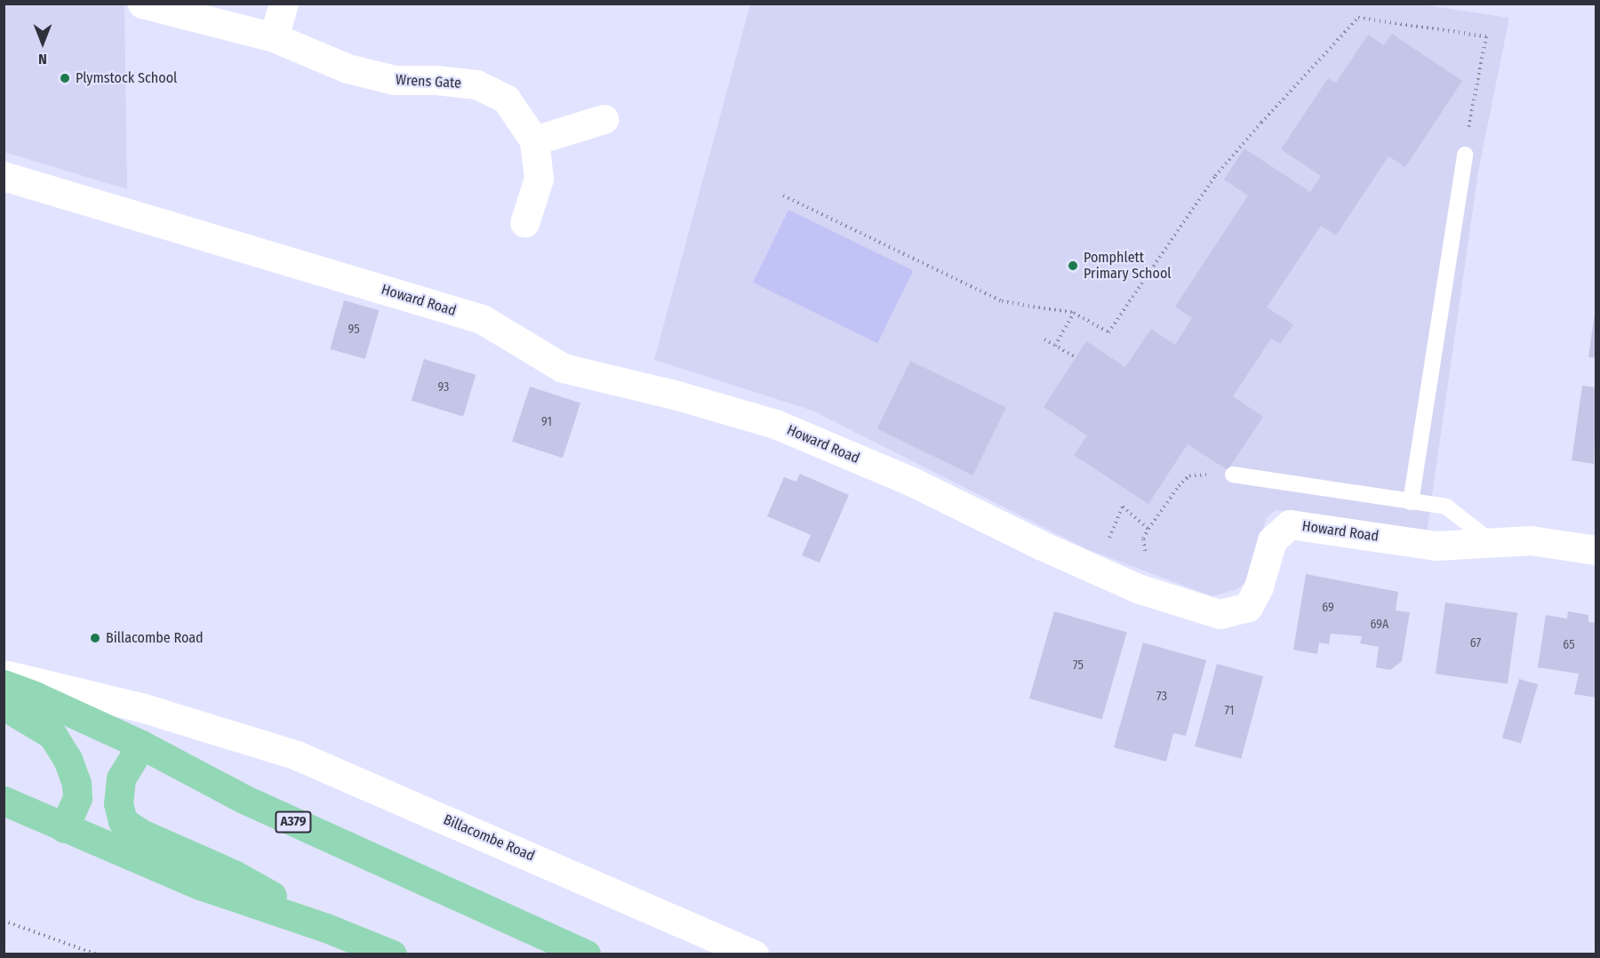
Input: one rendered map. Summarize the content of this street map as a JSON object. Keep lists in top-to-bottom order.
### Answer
{
  "streets": {
    "main road": ["A379"],
    "street": ["Wrens Gate", "Howard Road", "Billacombe Road"]
  },
  "places": ["Plymstock School", "Pomphlett Primary School", "Billacombe Road"],
  "house_numbers": [
    "95",
    "93",
    "91",
    "69",
    "69A",
    "67",
    "65",
    "75",
    "73",
    "71"
  ],
  "north": "bottom"
}
